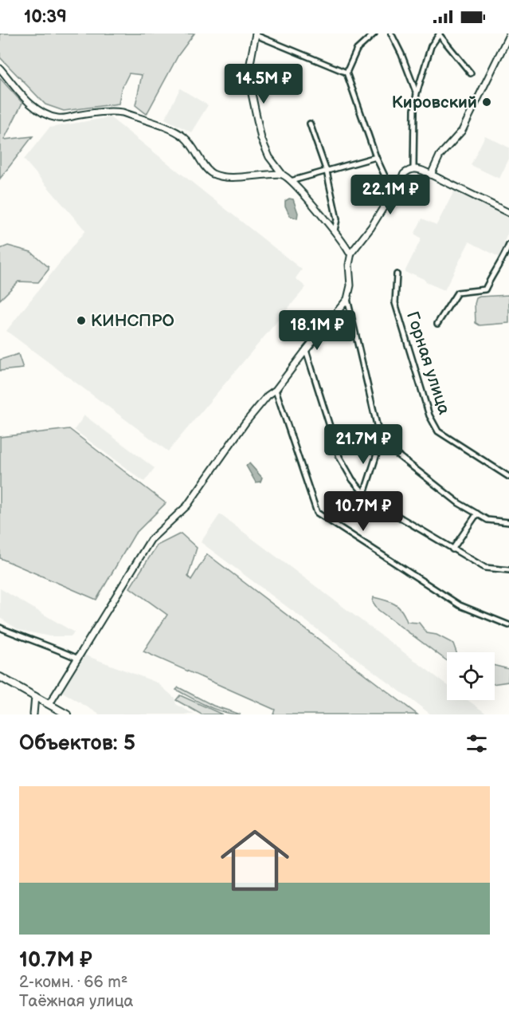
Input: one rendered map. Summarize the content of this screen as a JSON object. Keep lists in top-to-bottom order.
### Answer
{
  "streets": {
    "street": ["Горная улица"]
  },
  "places": ["Кировский", "КИНСПРО"],
  "page": {
    "status": "10:39",
    "price": [
      "14.5M ₽",
      "22.1M ₽",
      "18.1M ₽",
      "21.7M ₽",
      "10.7M ₽"
    ],
    "heading": "Объектов: 5",
    "list": [
      {
        "name": "10.7M ₽",
        "note": "2-комн. · 66 m² · Таёжная улица"
      }
    ]
  }
}
